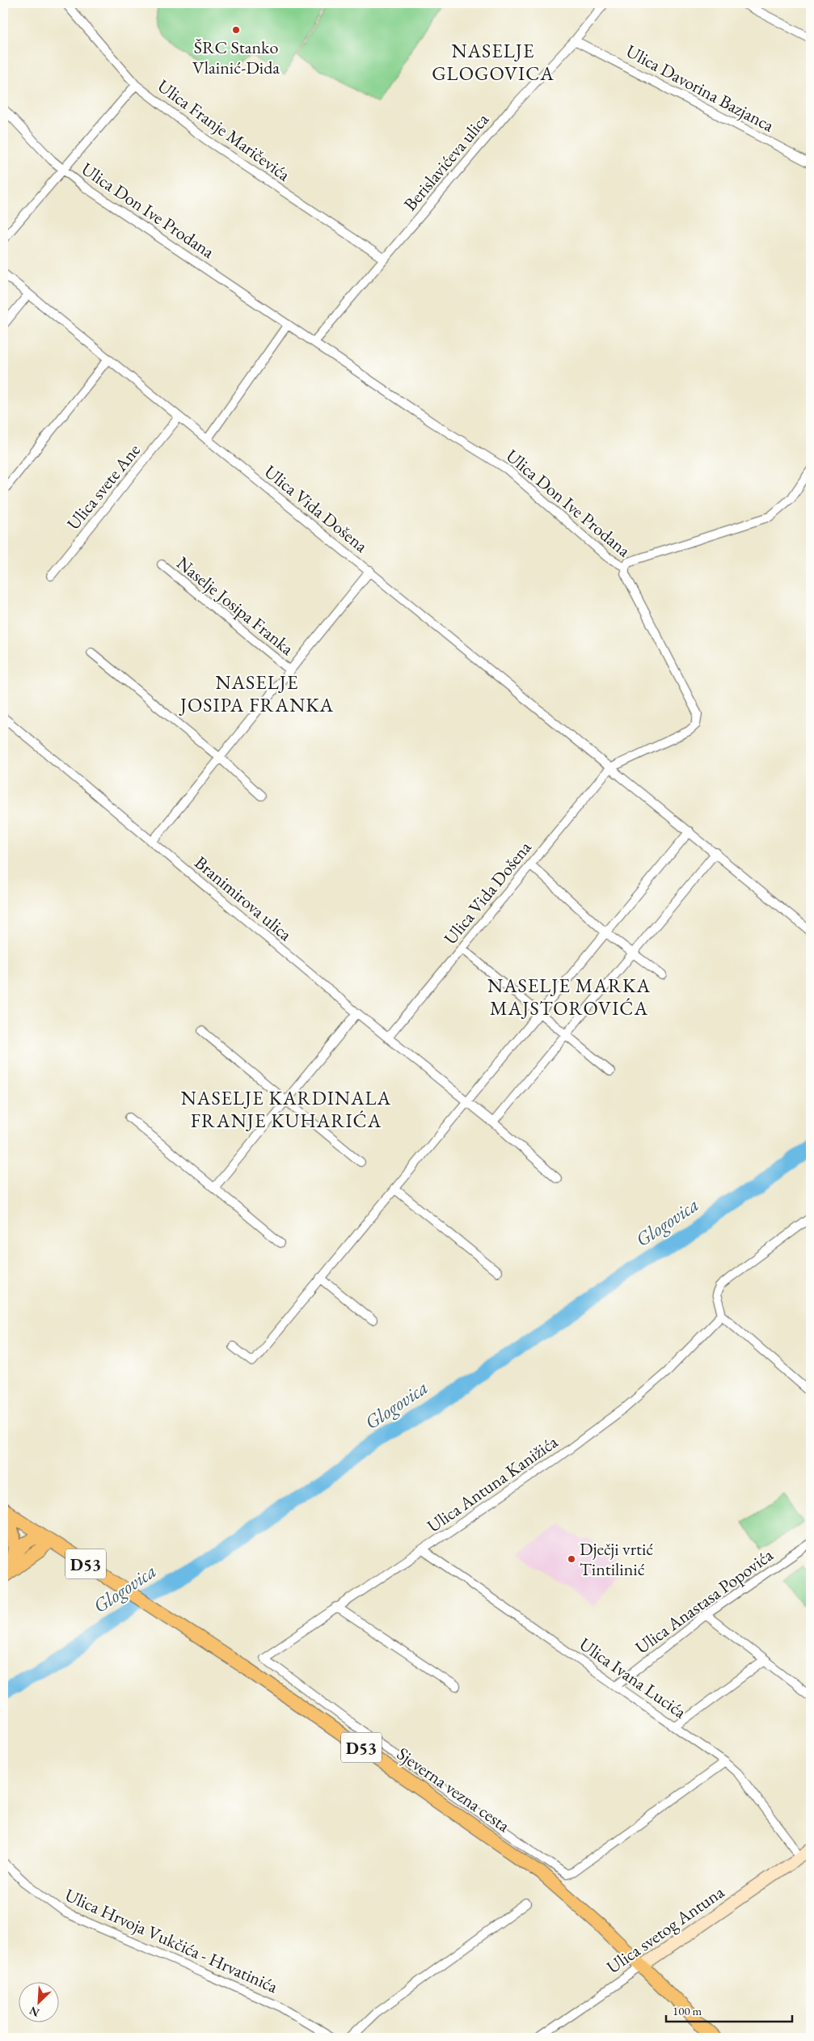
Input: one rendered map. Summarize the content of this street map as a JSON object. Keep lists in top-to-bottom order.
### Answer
{
  "streets": {
    "main road": ["D53", "Sjeverna vezna cesta", "Ulica svetog Antuna"],
    "street": [
      "Ulica Davorina Bazjanca",
      "Ulica Franje Maričevića",
      "Berislavićeva ulica",
      "Ulica Don Ive Prodana",
      "Ulica svete Ane",
      "Ulica Vida Došena",
      "Naselje Josipa Franka",
      "Branimirova ulica",
      "Ulica Antuna Kanižića",
      "Ulica Anastasa Popovića",
      "Ulica Ivana Lucića",
      "Ulica Hrvoja Vukčića - Hrvatinića"
    ]
  },
  "crossings": [
    ["Ulica Davorina Bazjanca", "Berislavićeva ulica"],
    ["Ulica Franje Maričevića", "Berislavićeva ulica"],
    ["Berislavićeva ulica", "Ulica Don Ive Prodana"],
    ["Ulica Don Ive Prodana", "Ulica Vida Došena"],
    ["Ulica svete Ane", "Ulica Vida Došena"],
    ["Ulica Vida Došena", "Naselje Josipa Franka"],
    ["Ulica Vida Došena", "Branimirova ulica"],
    ["Naselje Josipa Franka", "Branimirova ulica"],
    ["Ulica Antuna Kanižića", "Ulica Ivana Lucića"],
    ["D53", "Sjeverna vezna cesta"],
    ["Ulica Anastasa Popovića", "Ulica Ivana Lucića"],
    ["Ulica Ivana Lucića", "Ulica svetog Antuna"],
    ["Sjeverna vezna cesta", "Ulica svetog Antuna"]
  ],
  "districts": [
    "NASELJE GLOGOVICA",
    "NASELJE JOSIPA FRANKA",
    "NASELJE MARKA MAJSTOROVIĆA",
    "NASELJE KARDINALA FRANJE KUHARIĆA"
  ],
  "water": ["Glogovica"],
  "places": ["ŠRC Stanko Vlainić-Dida", "Dječji vrtić Tintilinić"],
  "scale_bar": "100 m",
  "north": "bottom left"
}
